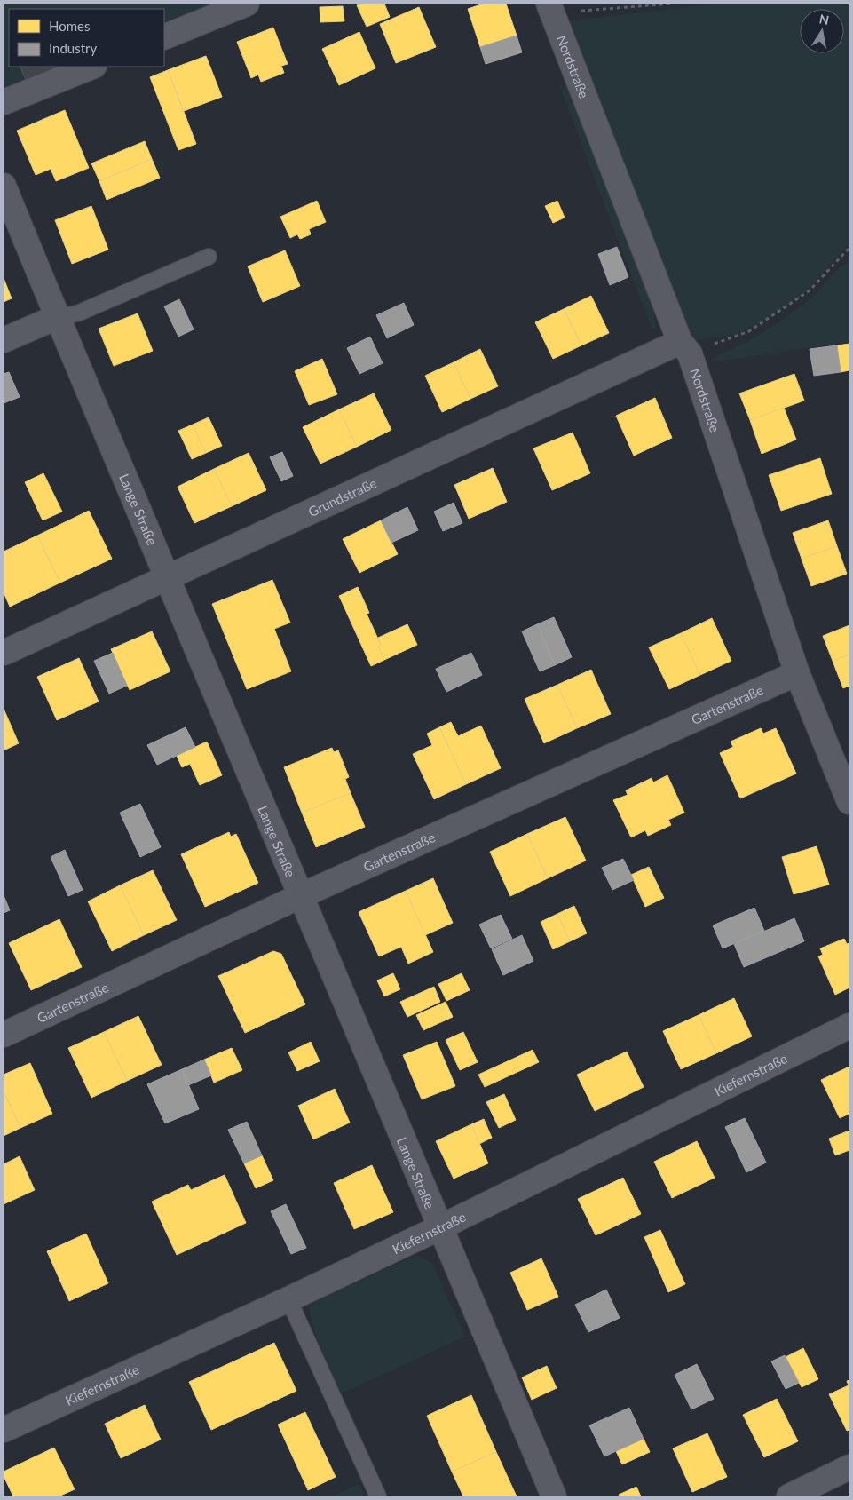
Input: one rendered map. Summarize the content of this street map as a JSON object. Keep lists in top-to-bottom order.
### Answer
{
  "streets": {
    "street": [
      "Nordstraße",
      "Grundstraße",
      "Lange Straße",
      "Gartenstraße",
      "Kiefernstraße"
    ]
  },
  "crossings": [
    ["Nordstraße", "Grundstraße"],
    ["Nordstraße", "Gartenstraße"],
    ["Grundstraße", "Lange Straße"],
    ["Lange Straße", "Gartenstraße"],
    ["Lange Straße", "Kiefernstraße"]
  ],
  "legend": ["Homes", "Industry"],
  "north": "top"
}
